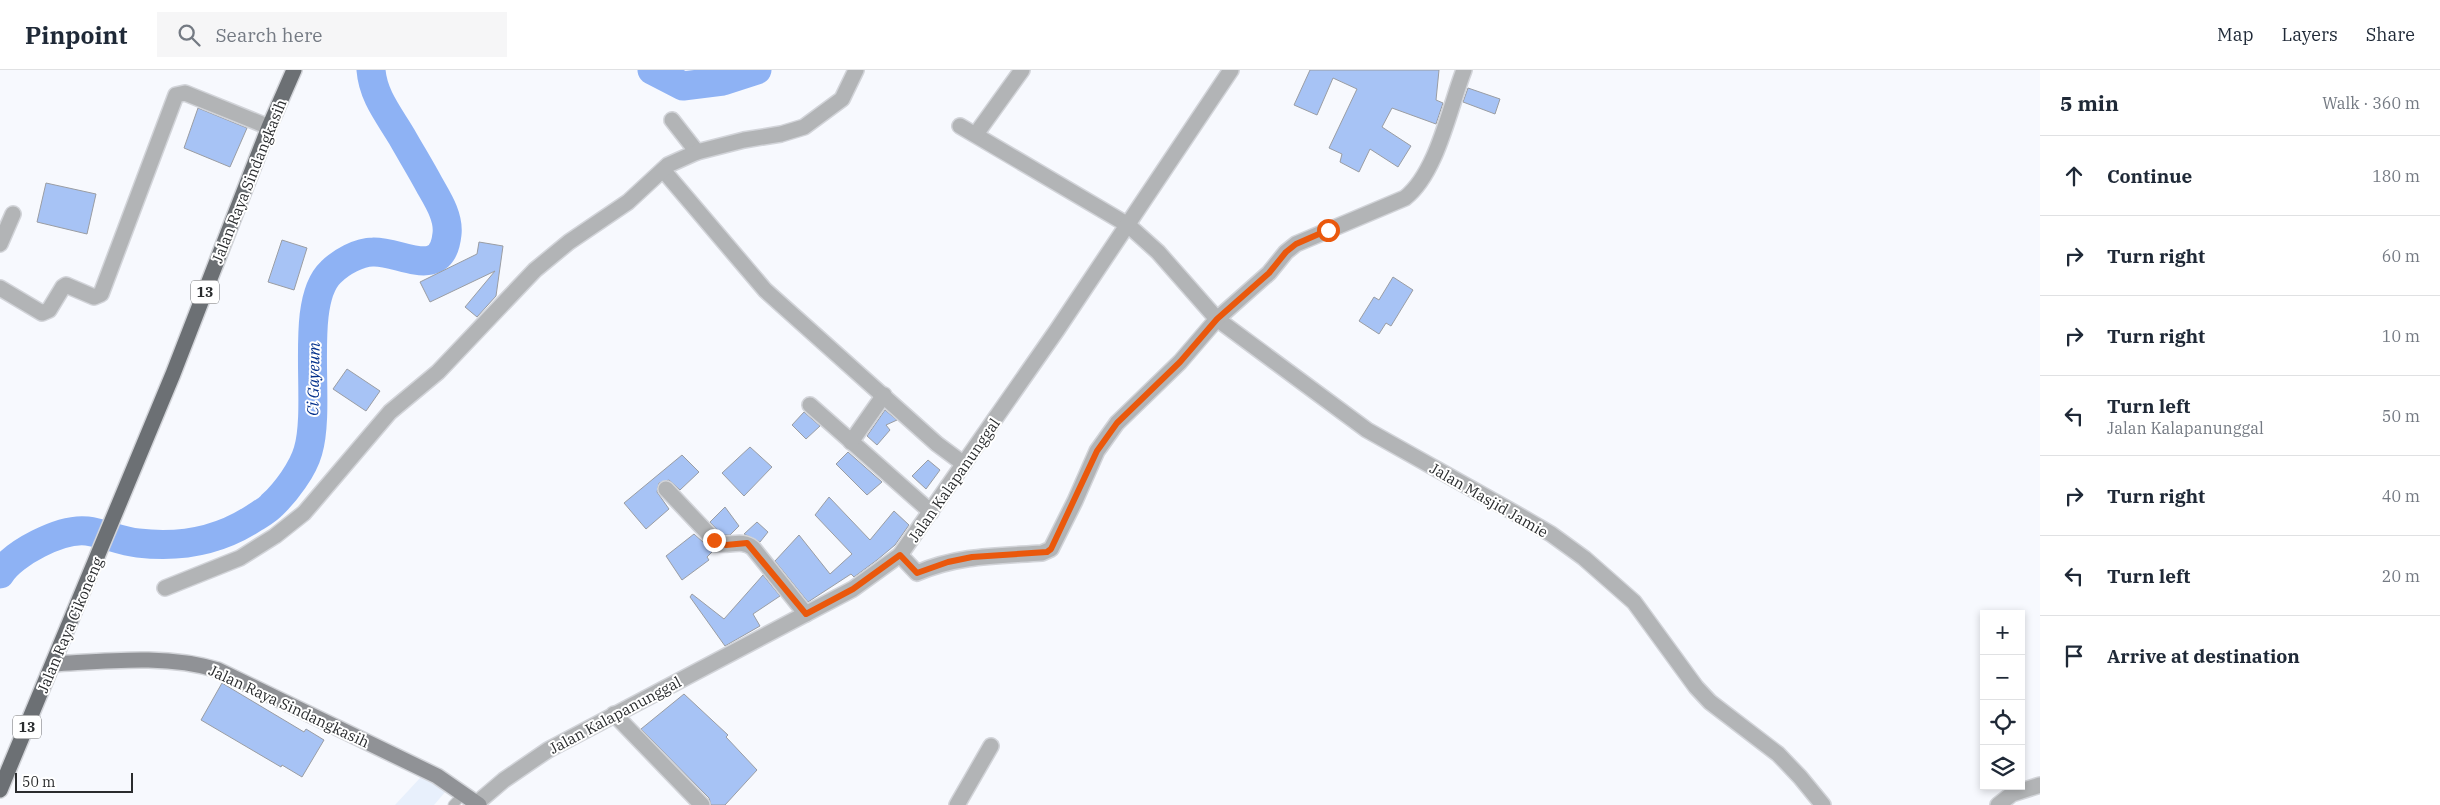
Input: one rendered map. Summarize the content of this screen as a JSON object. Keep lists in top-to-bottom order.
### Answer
{
  "streets": {
    "highway": ["Jalan Raya Sindangkasih", "13", "Jalan Raya Cikoneng"],
    "street": ["Jalan Kalapanunggal", "Jalan Masjid Jamie"]
  },
  "crossings": [
    ["Jalan Raya Sindangkasih", "Jalan Kalapanunggal"],
    ["Jalan Raya Sindangkasih", "Jalan Raya Cikoneng"],
    ["Jalan Kalapanunggal", "Jalan Masjid Jamie"]
  ],
  "water": ["Ci Gayeum"],
  "scale_bar": "50 m",
  "page": {
    "header": "Pinpoint",
    "search": "Search here",
    "nav": ["Map", "Layers", "Share"],
    "heading": ["5 min", "Walk · 360 m"],
    "list": [
      ["Continue", "180 m"],
      ["Turn right", "60 m"],
      ["Turn right", "10 m"],
      ["Turn left", "Jalan Kalapanunggal", "50 m"],
      ["Turn right", "40 m"],
      ["Turn left", "20 m"],
      "Arrive at destination"
    ],
    "map_buttons": ["+", "−"],
    "scale": "50 m"
  }
}
